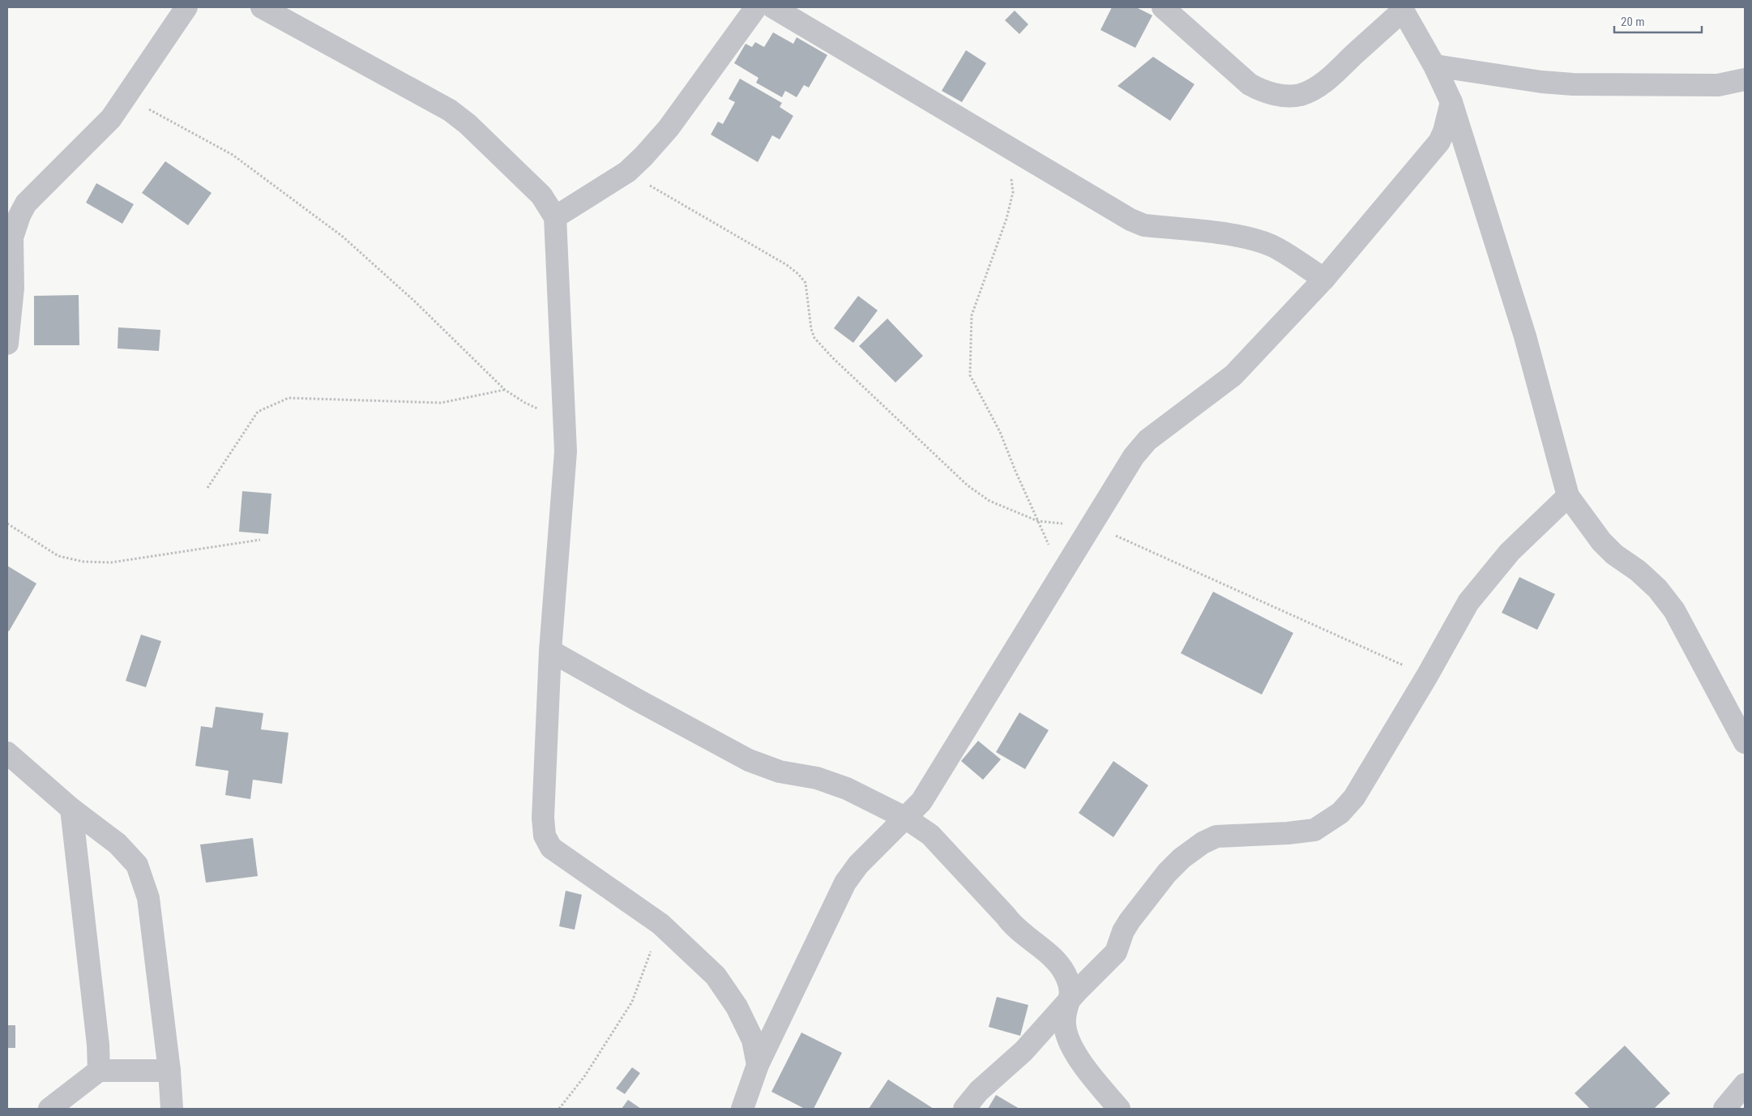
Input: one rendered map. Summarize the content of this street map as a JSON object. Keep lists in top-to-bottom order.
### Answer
{
  "scale_bar": "20 m"
}
